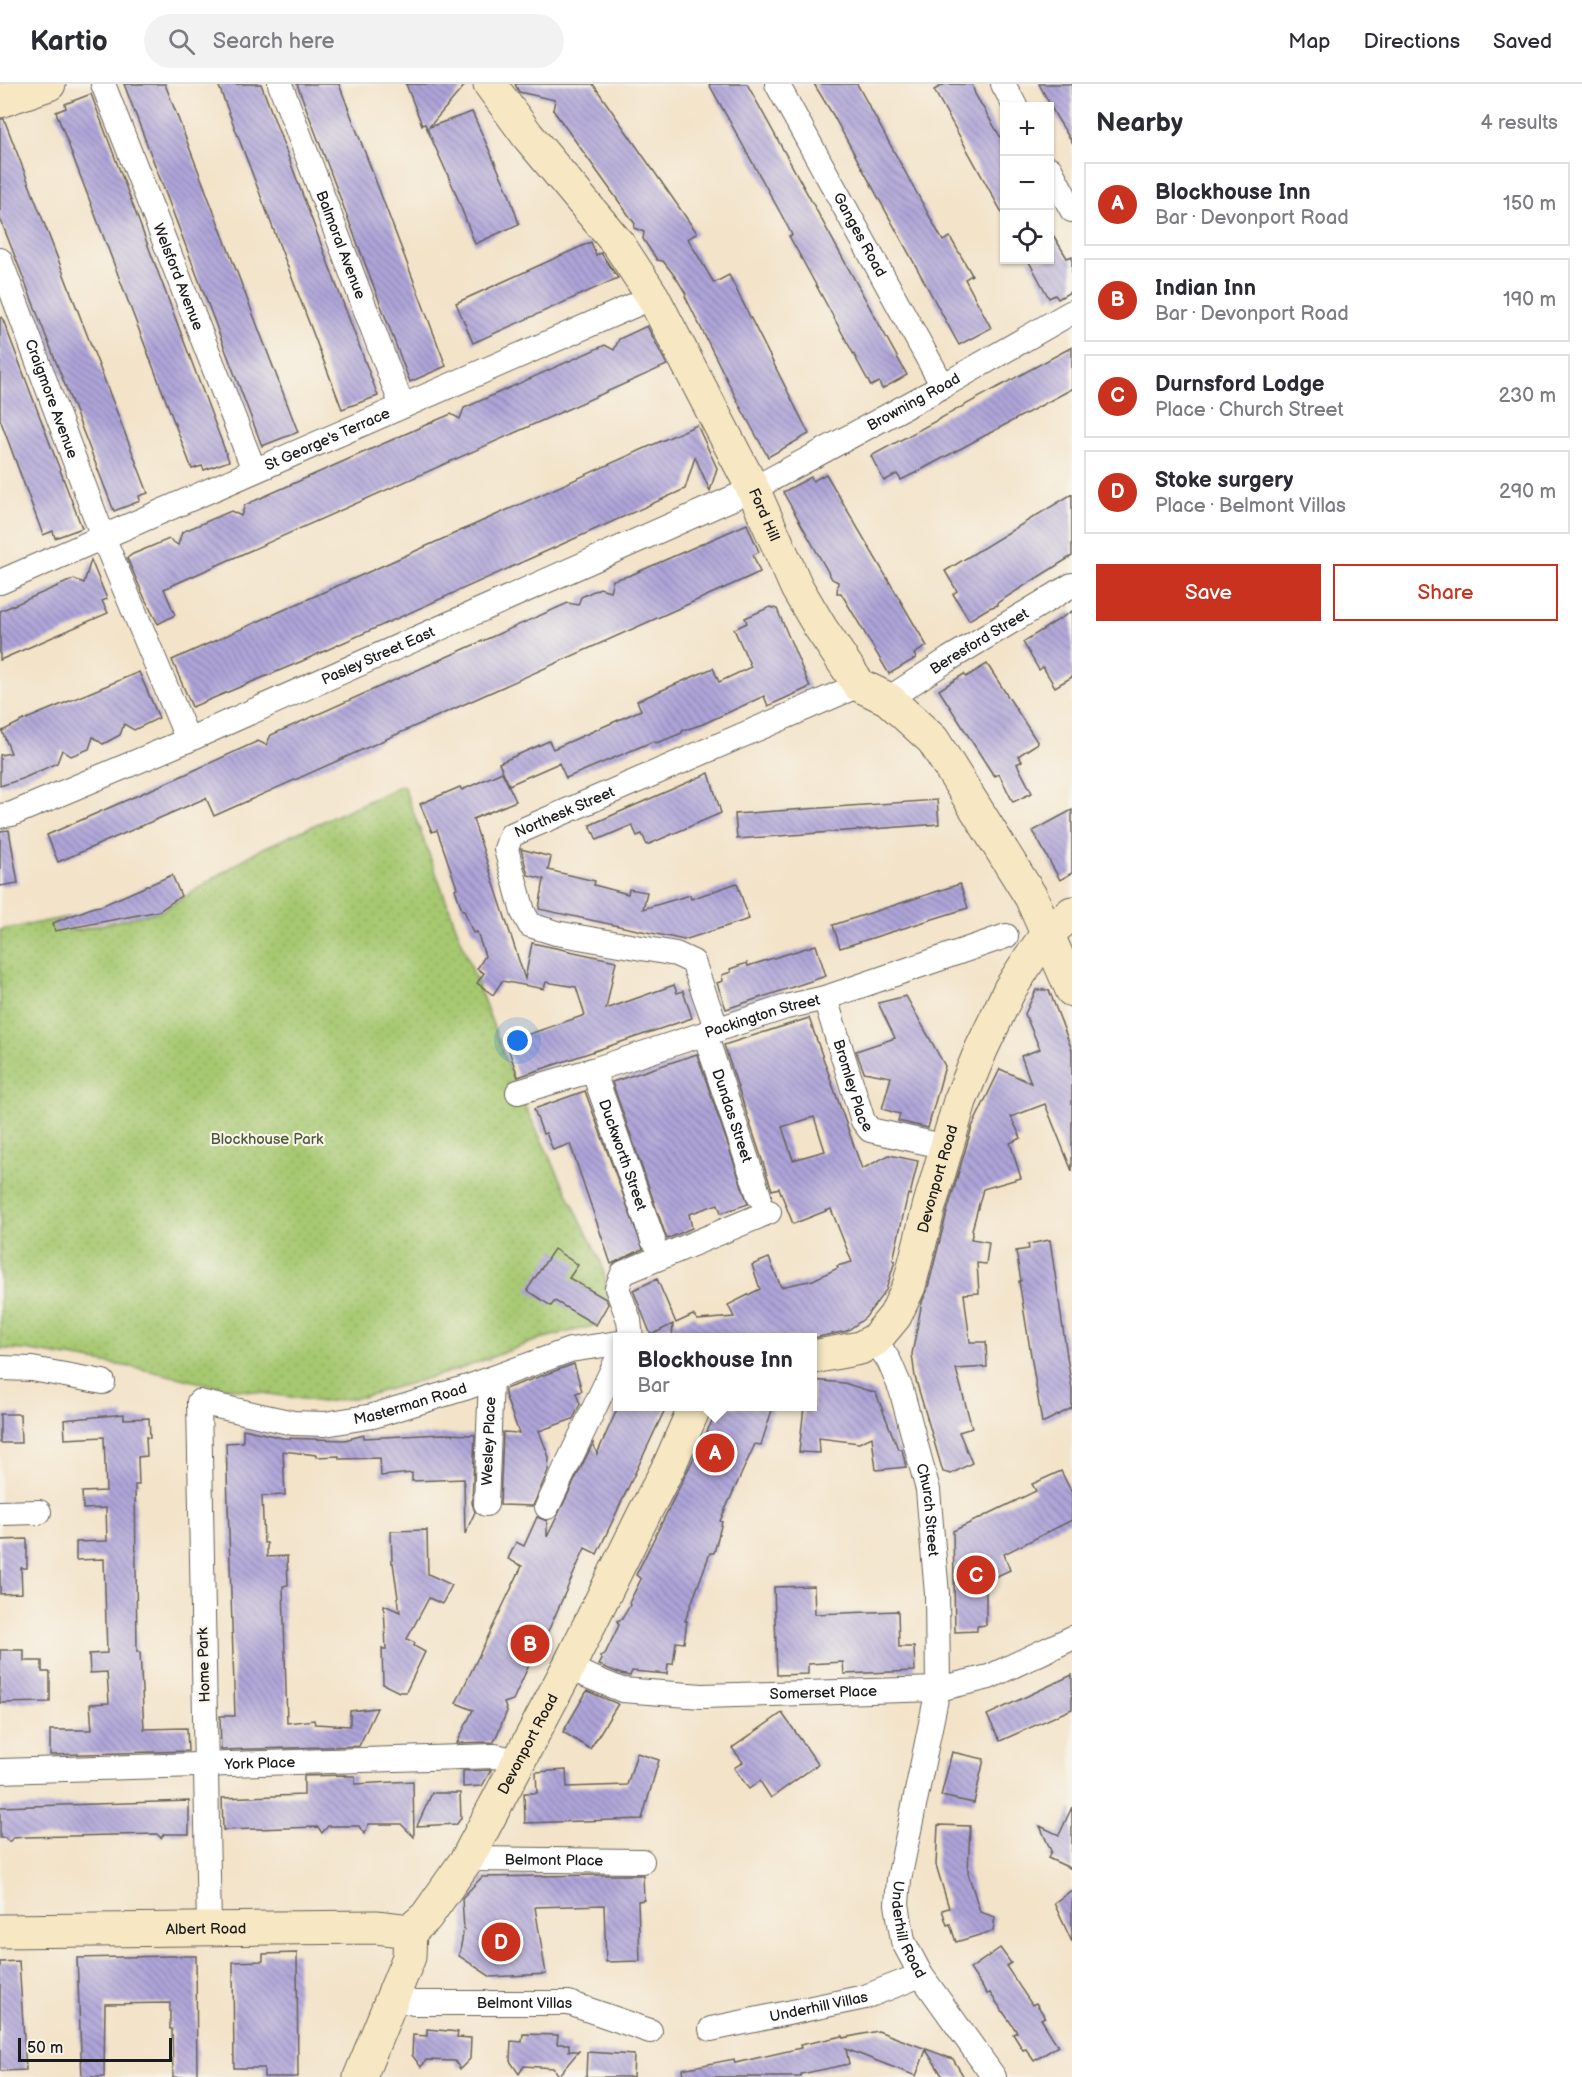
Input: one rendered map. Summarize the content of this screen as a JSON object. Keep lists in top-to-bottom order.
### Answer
{
  "streets": {
    "main road": ["Ford Hill", "Devonport Road", "Albert Road"],
    "street": [
      "Ganges Road",
      "Balmoral Avenue",
      "Welsford Avenue",
      "Craigmore Avenue",
      "Browning Road",
      "St George's Terrace",
      "Beresford Street",
      "Pasley Street East",
      "Northesk Street",
      "Packington Street",
      "Bromley Place",
      "Dundas Street",
      "Duckworth Street",
      "Masterman Road",
      "Wesley Place",
      "Church Street",
      "Home Park",
      "Somerset Place",
      "York Place",
      "Belmont Place",
      "Underhill Road",
      "Belmont Villas",
      "Underhill Villas"
    ]
  },
  "crossings": [
    ["Ganges Road", "Browning Road"],
    ["Balmoral Avenue", "St George's Terrace"],
    ["Welsford Avenue", "St George's Terrace"],
    ["Craigmore Avenue", "St George's Terrace"],
    ["Craigmore Avenue", "Pasley Street East"],
    ["Browning Road", "Ford Hill"],
    ["Browning Road", "Pasley Street East"],
    ["St George's Terrace", "Ford Hill"],
    ["Ford Hill", "Pasley Street East"],
    ["Ford Hill", "Northesk Street"],
    ["Northesk Street", "Packington Street"],
    ["Northesk Street", "Dundas Street"],
    ["Packington Street", "Bromley Place"],
    ["Packington Street", "Dundas Street"],
    ["Packington Street", "Duckworth Street"],
    ["Bromley Place", "Devonport Road"],
    ["Devonport Road", "Church Street"],
    ["Devonport Road", "Somerset Place"],
    ["Devonport Road", "York Place"],
    ["Devonport Road", "Belmont Place"],
    ["Devonport Road", "Albert Road"],
    ["Masterman Road", "Wesley Place"],
    ["Masterman Road", "Home Park"],
    ["Church Street", "Somerset Place"],
    ["Church Street", "Underhill Road"],
    ["Home Park", "York Place"],
    ["Home Park", "Albert Road"],
    ["Somerset Place", "Underhill Road"],
    ["Underhill Road", "Underhill Villas"]
  ],
  "parks": ["Blockhouse Park"],
  "scale_bar": "50 m",
  "page": {
    "header": "Kartio",
    "search": "Search here",
    "nav": ["Map", "Directions", "Saved"],
    "heading": ["Nearby", "4 results"],
    "map_buttons": ["+", "−"],
    "list": [
      {
        "mark": "A",
        "name": "Blockhouse Inn",
        "note": "Bar · Devonport Road",
        "value": "150 m"
      },
      {
        "mark": "B",
        "name": "Indian Inn",
        "note": "Bar · Devonport Road",
        "value": "190 m"
      },
      {
        "mark": "C",
        "name": "Durnsford Lodge",
        "note": "Place · Church Street",
        "value": "230 m"
      },
      {
        "mark": "D",
        "name": "Stoke surgery",
        "note": "Place · Belmont Villas",
        "value": "290 m"
      }
    ],
    "buttons": ["Save", "Share"],
    "popup": ["Blockhouse Inn", "Bar"],
    "pins": [
      "A",
      "C",
      "B",
      "D"
    ],
    "scale": "50 m"
  }
}
